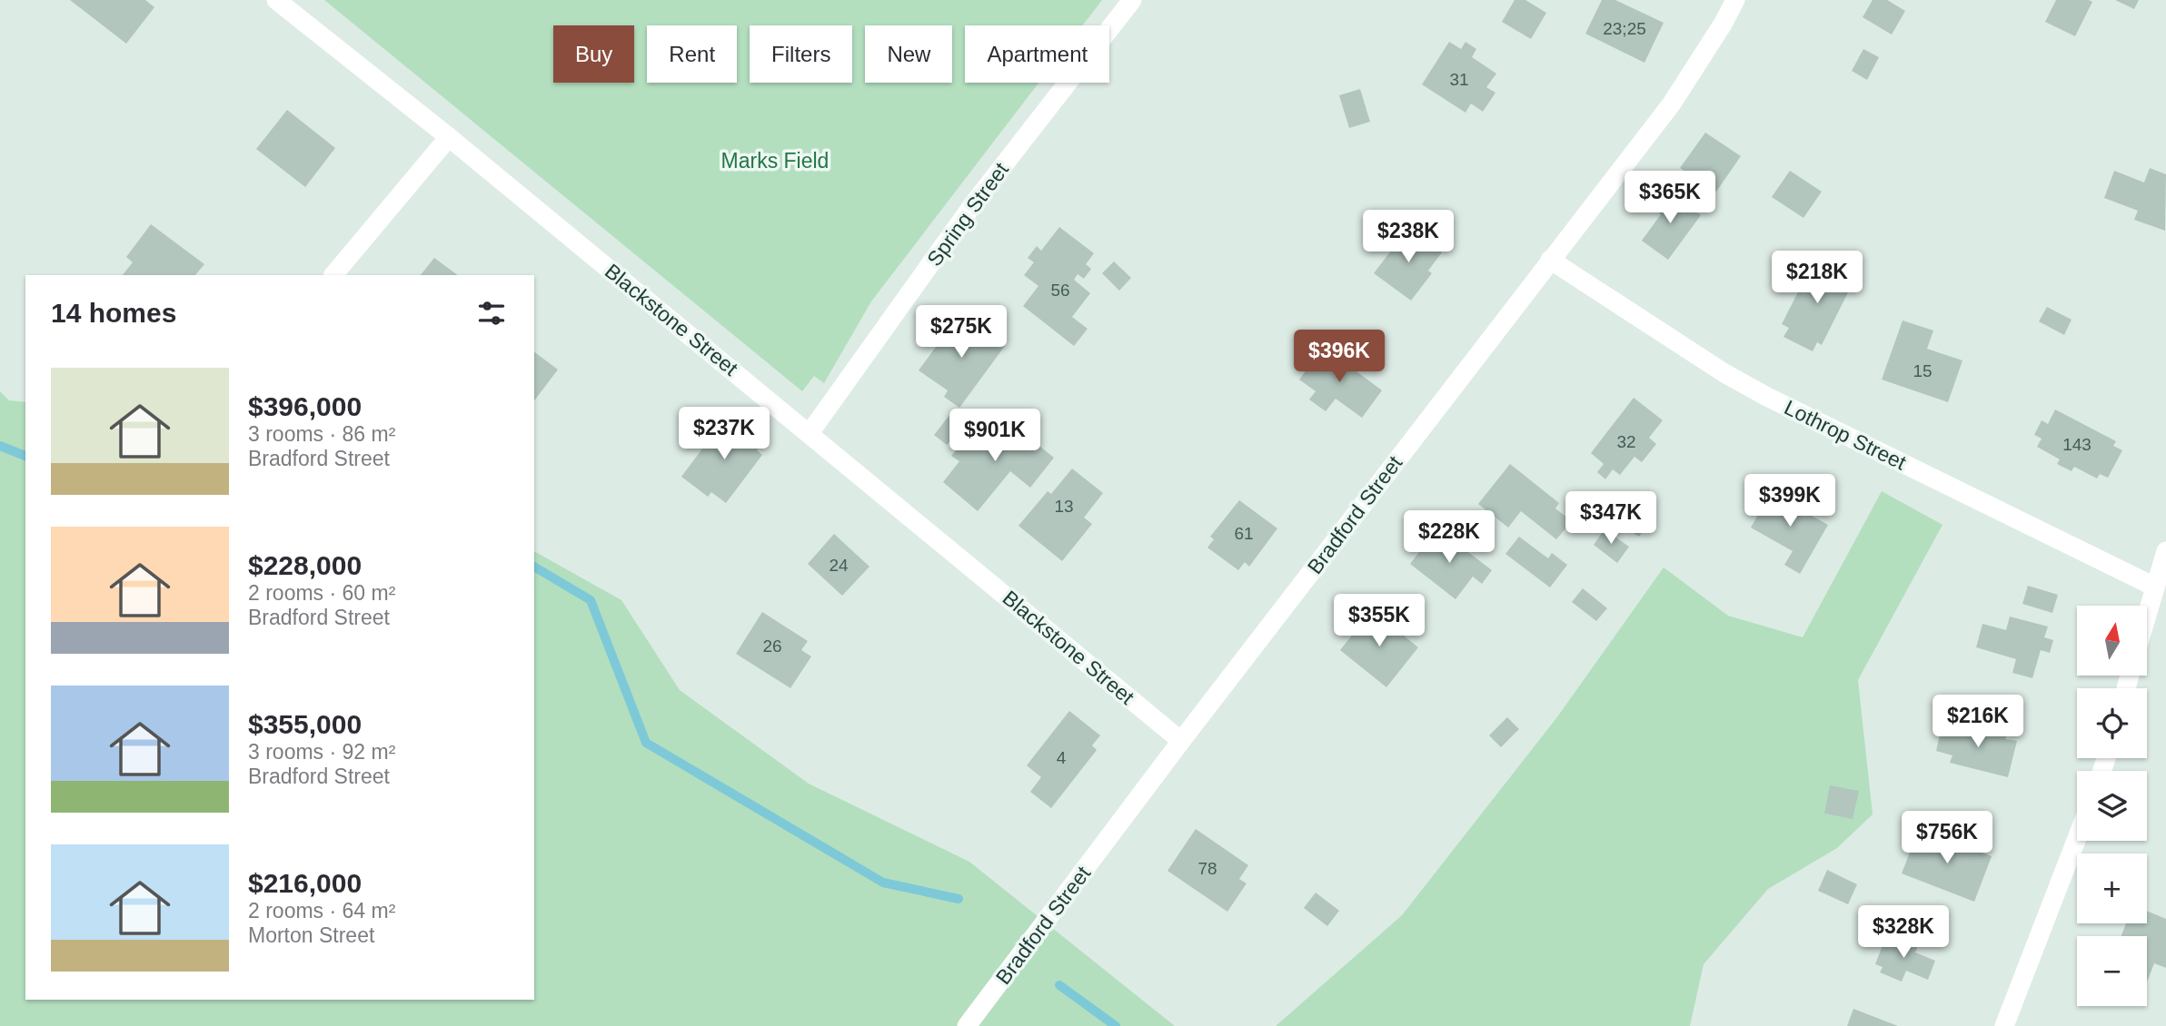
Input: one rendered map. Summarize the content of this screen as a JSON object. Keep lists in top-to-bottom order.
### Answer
{
  "streets": {
    "street": [
      "Spring Street",
      "Blackstone Street",
      "Lothrop Street",
      "Bradford Street"
    ]
  },
  "crossings": [
    ["Spring Street", "Blackstone Street"],
    ["Blackstone Street", "Bradford Street"],
    ["Lothrop Street", "Bradford Street"]
  ],
  "parks": ["Marks Field"],
  "house_numbers": [
    "23;25",
    "31",
    "56",
    "15",
    "32",
    "143",
    "13",
    "61",
    "24",
    "26",
    "4",
    "78"
  ],
  "north": "top",
  "page": {
    "chip": [
      "Buy",
      "Rent",
      "Filters",
      "New",
      "Apartment"
    ],
    "price": [
      "$365K",
      "$238K",
      "$218K",
      "$275K",
      "$396K",
      "$237K",
      "$901K",
      "$399K",
      "$347K",
      "$228K",
      "$355K",
      "$216K",
      "$756K",
      "$328K"
    ],
    "heading": "14 homes",
    "list": [
      {
        "name": "$396,000",
        "note": "3 rooms · 86 m² · Bradford Street"
      },
      {
        "name": "$228,000",
        "note": "2 rooms · 60 m² · Bradford Street"
      },
      {
        "name": "$355,000",
        "note": "3 rooms · 92 m² · Bradford Street"
      },
      {
        "name": "$216,000",
        "note": "2 rooms · 64 m² · Morton Street"
      }
    ],
    "map_buttons": ["+", "−"]
  }
}
